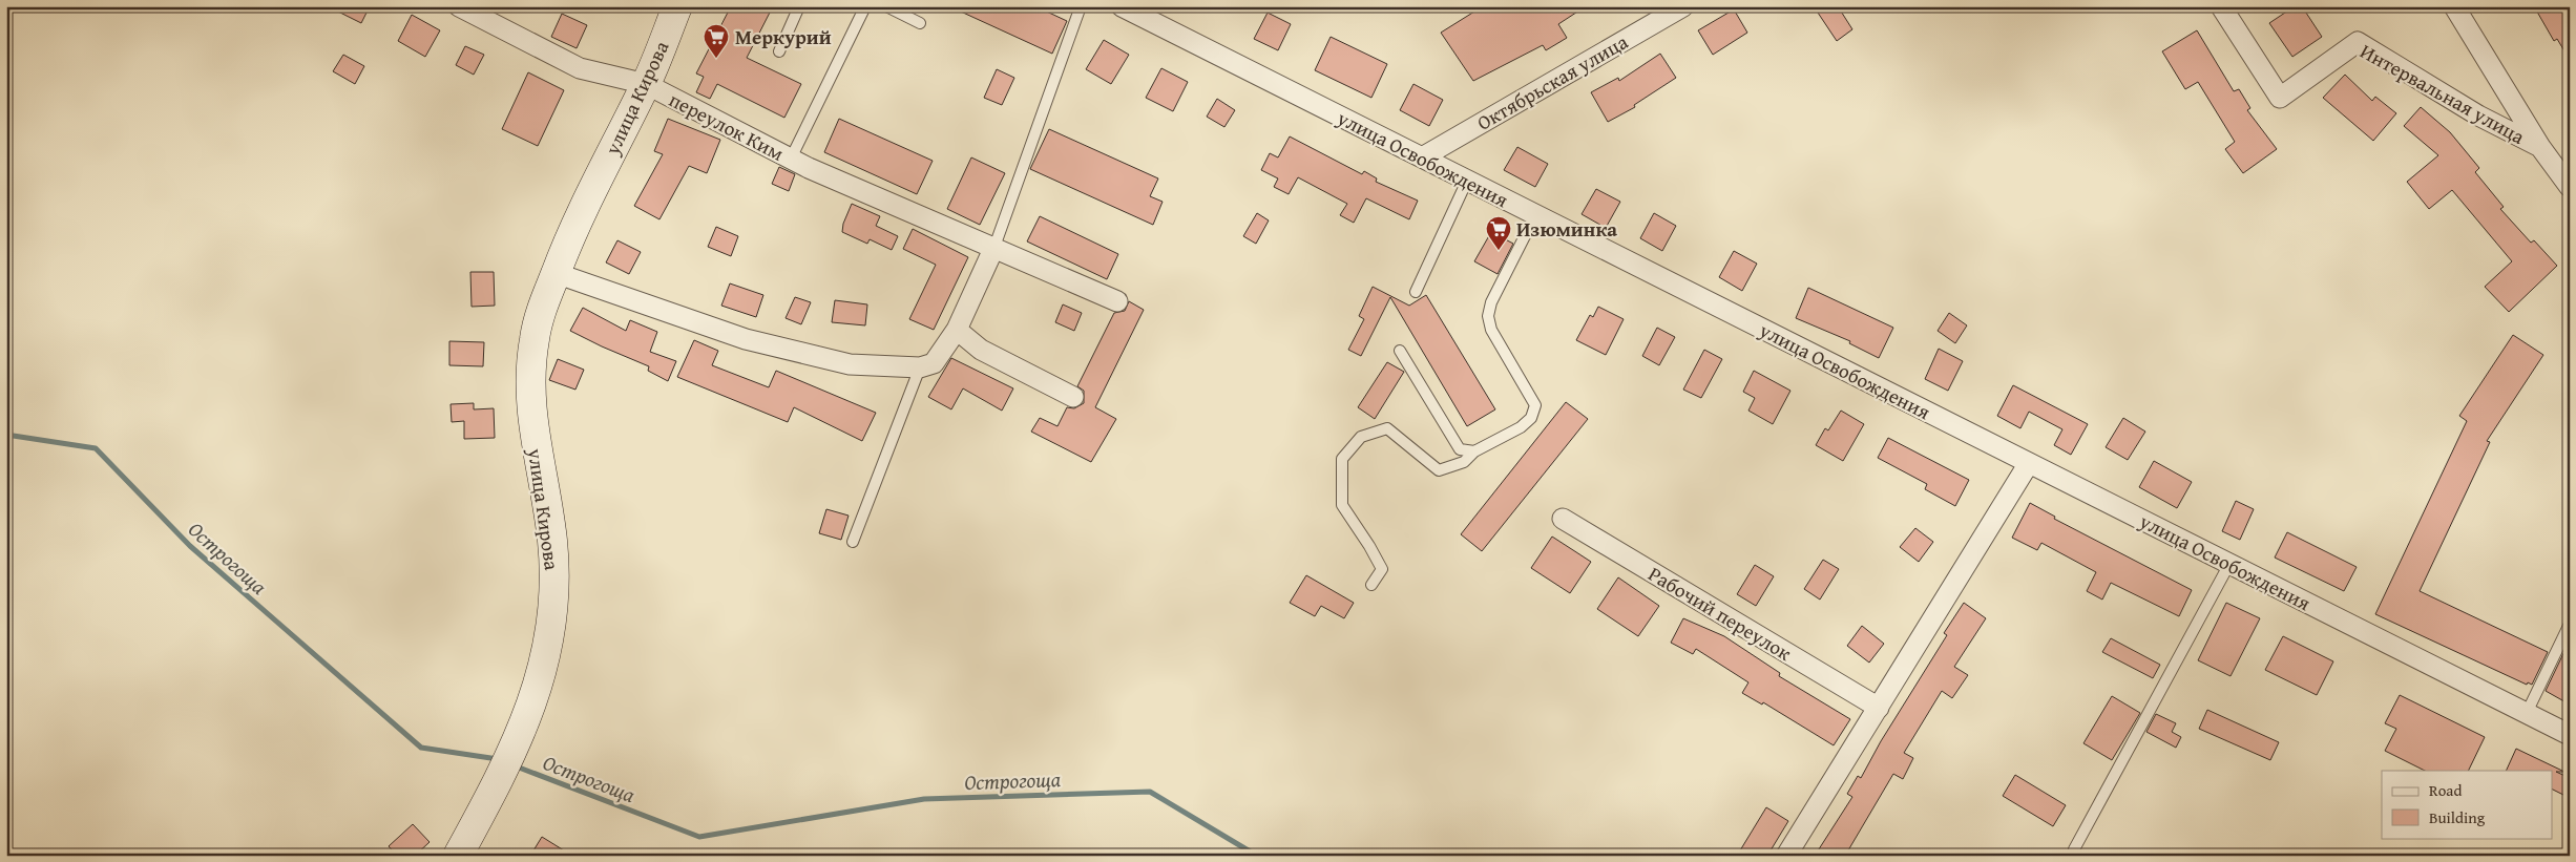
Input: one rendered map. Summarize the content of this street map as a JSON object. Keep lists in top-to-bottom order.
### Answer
{
  "streets": {
    "main road": ["улица Кирова"],
    "street": [
      "Октябрьская улица",
      "Интервальная улица",
      "переулок Ким",
      "улица Освобождения",
      "Рабочий переулок"
    ]
  },
  "crossings": [
    ["Октябрьская улица", "улица Освобождения"],
    ["улица Кирова", "переулок Ким"]
  ],
  "water": ["Острогоща"],
  "places": {
    "supermarket": ["Меркурий", "Изюминка"]
  },
  "legend": ["Road", "Building"]
}
